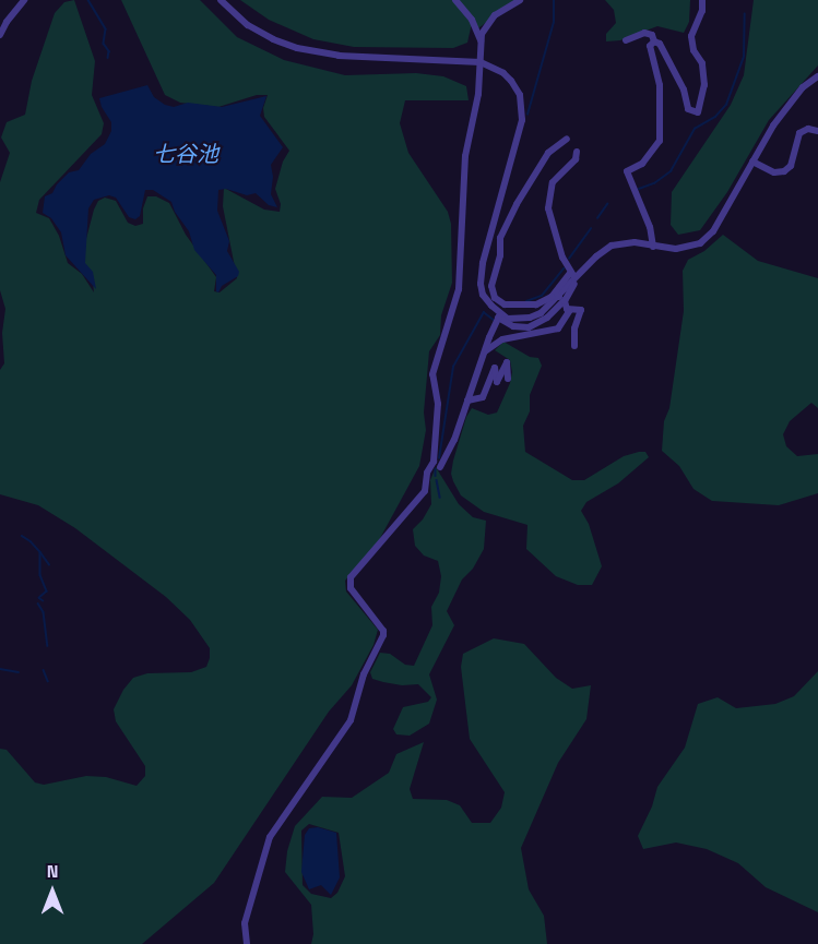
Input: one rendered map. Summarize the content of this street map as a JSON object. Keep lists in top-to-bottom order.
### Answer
{
  "water": ["七谷池"],
  "north": "top"
}
